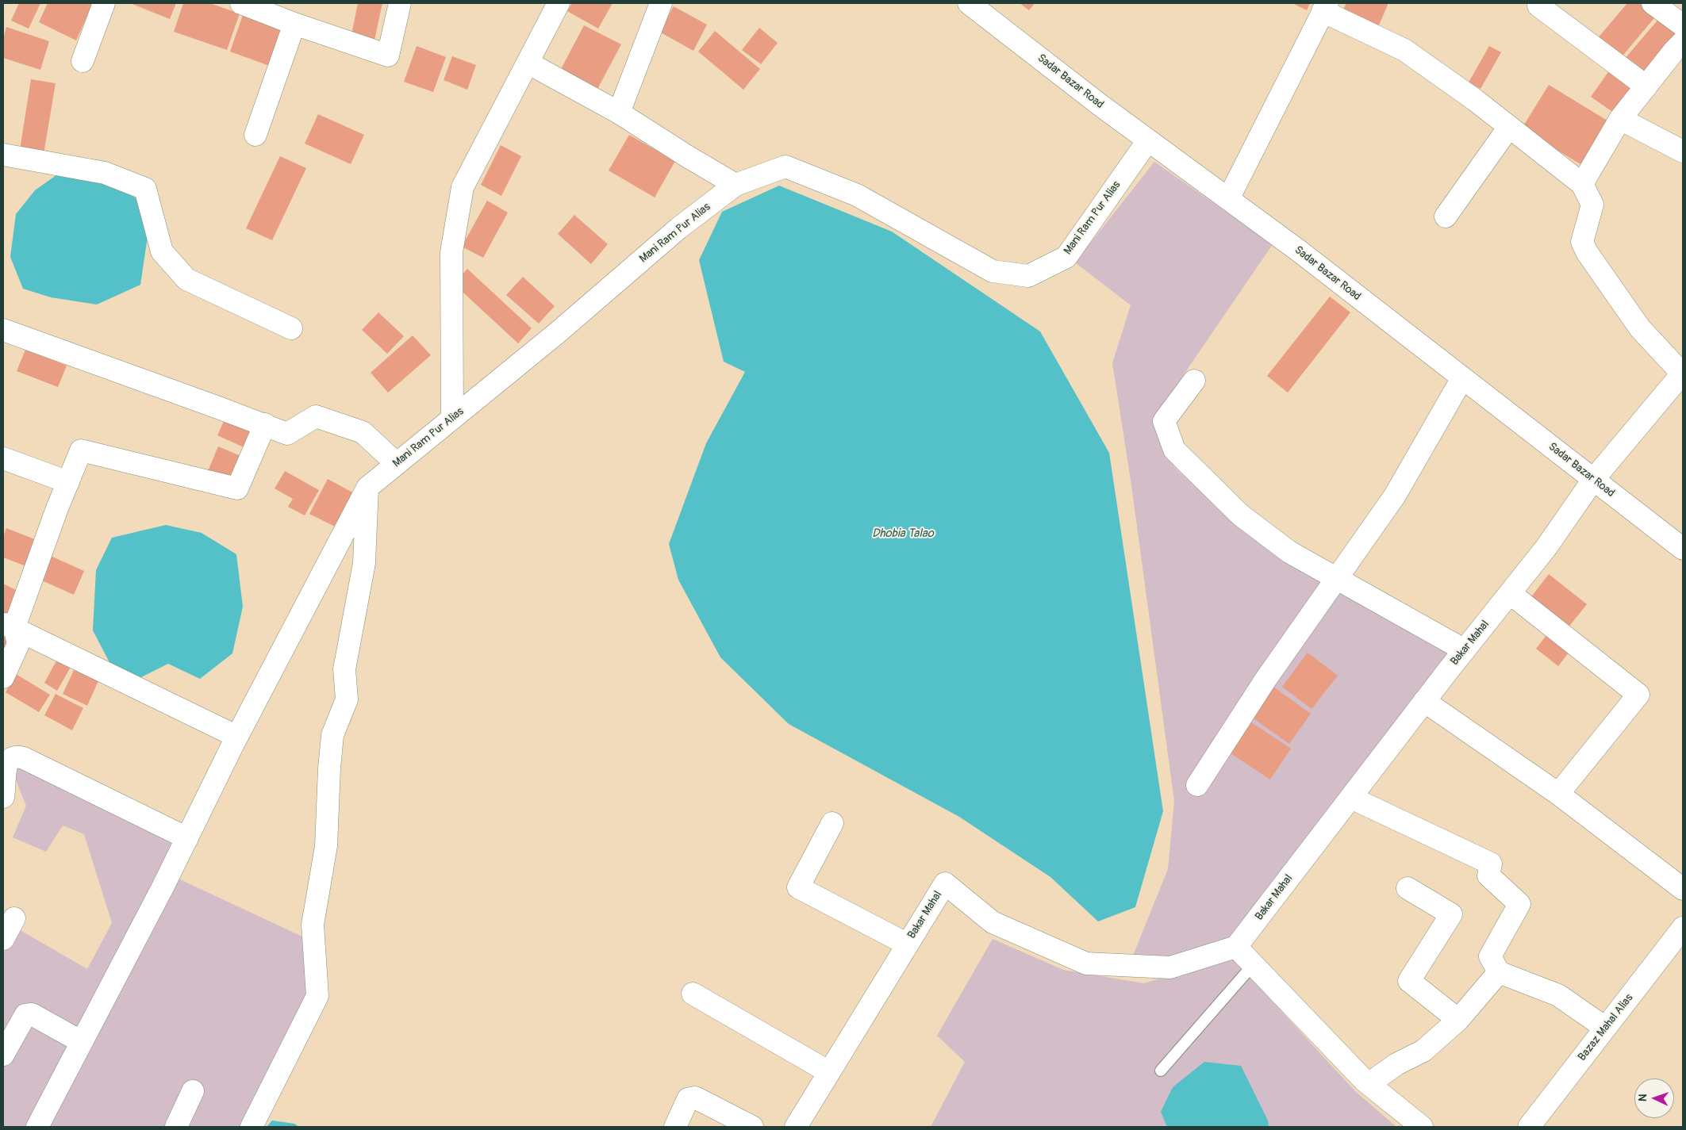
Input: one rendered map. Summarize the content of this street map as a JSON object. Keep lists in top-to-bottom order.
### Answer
{
  "streets": {
    "street": [
      "Sadar Bazar Road",
      "Mani Ram Pur Alias",
      "Bakar Mahal",
      "Bazaz Mahal Alias"
    ]
  },
  "crossings": [
    ["Sadar Bazar Road", "Mani Ram Pur Alias"],
    ["Sadar Bazar Road", "Bakar Mahal"]
  ],
  "water": ["Dhobia Talao"],
  "north": "left"
}
